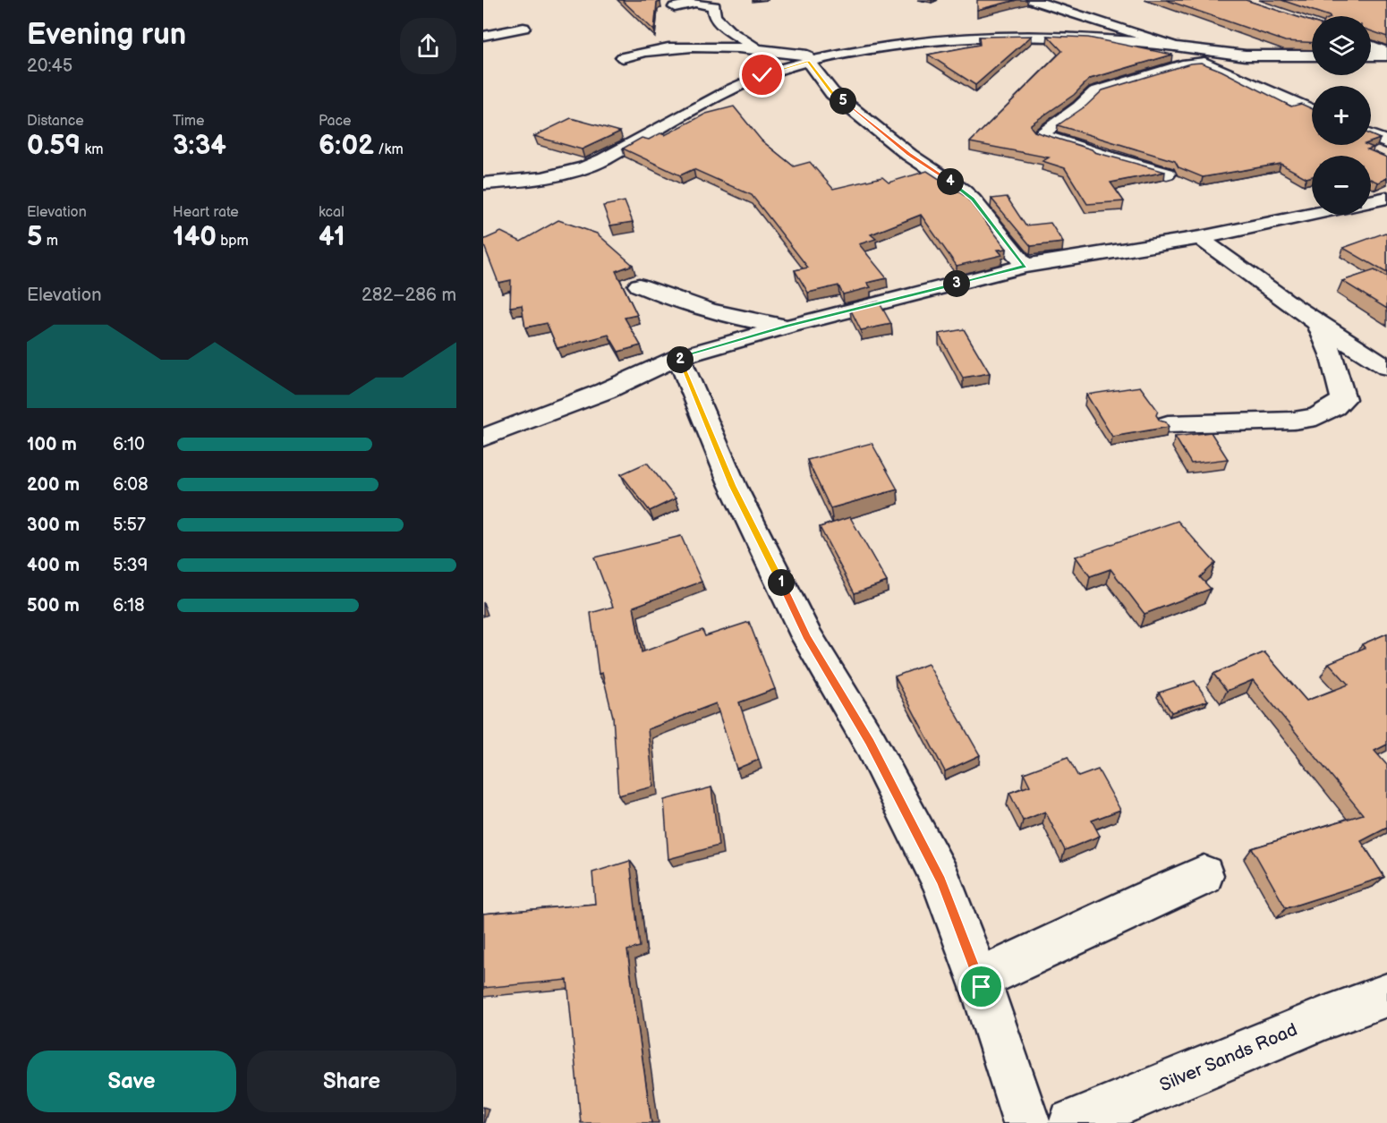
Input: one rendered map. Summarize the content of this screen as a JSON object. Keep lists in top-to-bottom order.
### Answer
{
  "streets": {
    "street": ["Silver Sands Road"]
  },
  "page": {
    "heading": ["Evening run", "20:45"],
    "map_buttons": ["+", "−"],
    "pins": [
      "5",
      "4",
      "3",
      "2",
      "1"
    ],
    "stats": [
      ["Distance", "0.59 km"],
      ["Time", "3:34"],
      ["Pace", "6:02 /km"],
      ["Elevation", "5 m"],
      ["Heart rate", "140 bpm"],
      ["kcal", "41"]
    ],
    "chart": ["Elevation", "282–286 m"],
    "list": [
      {
        "name": "100 m",
        "note": "6:10"
      },
      {
        "name": "200 m",
        "note": "6:08"
      },
      {
        "name": "300 m",
        "note": "5:57"
      },
      {
        "name": "400 m",
        "note": "5:39"
      },
      {
        "name": "500 m",
        "note": "6:18"
      }
    ],
    "buttons": ["Save", "Share"]
  }
}
